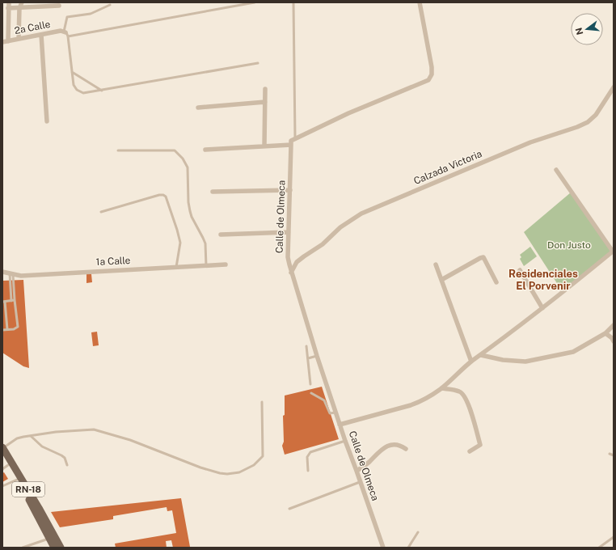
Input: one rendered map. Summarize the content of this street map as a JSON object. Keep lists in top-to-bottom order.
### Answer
{
  "streets": {
    "main road": ["RN-18"],
    "street": [
      "2a Calle",
      "Calzada Victoria",
      "Calle de Olmeca",
      "1a Calle"
    ]
  },
  "crossings": [
    ["Calzada Victoria", "Calle de Olmeca"]
  ],
  "districts": ["Residenciales El Porvenir"],
  "parks": ["Don Justo"],
  "north": "left"
}
